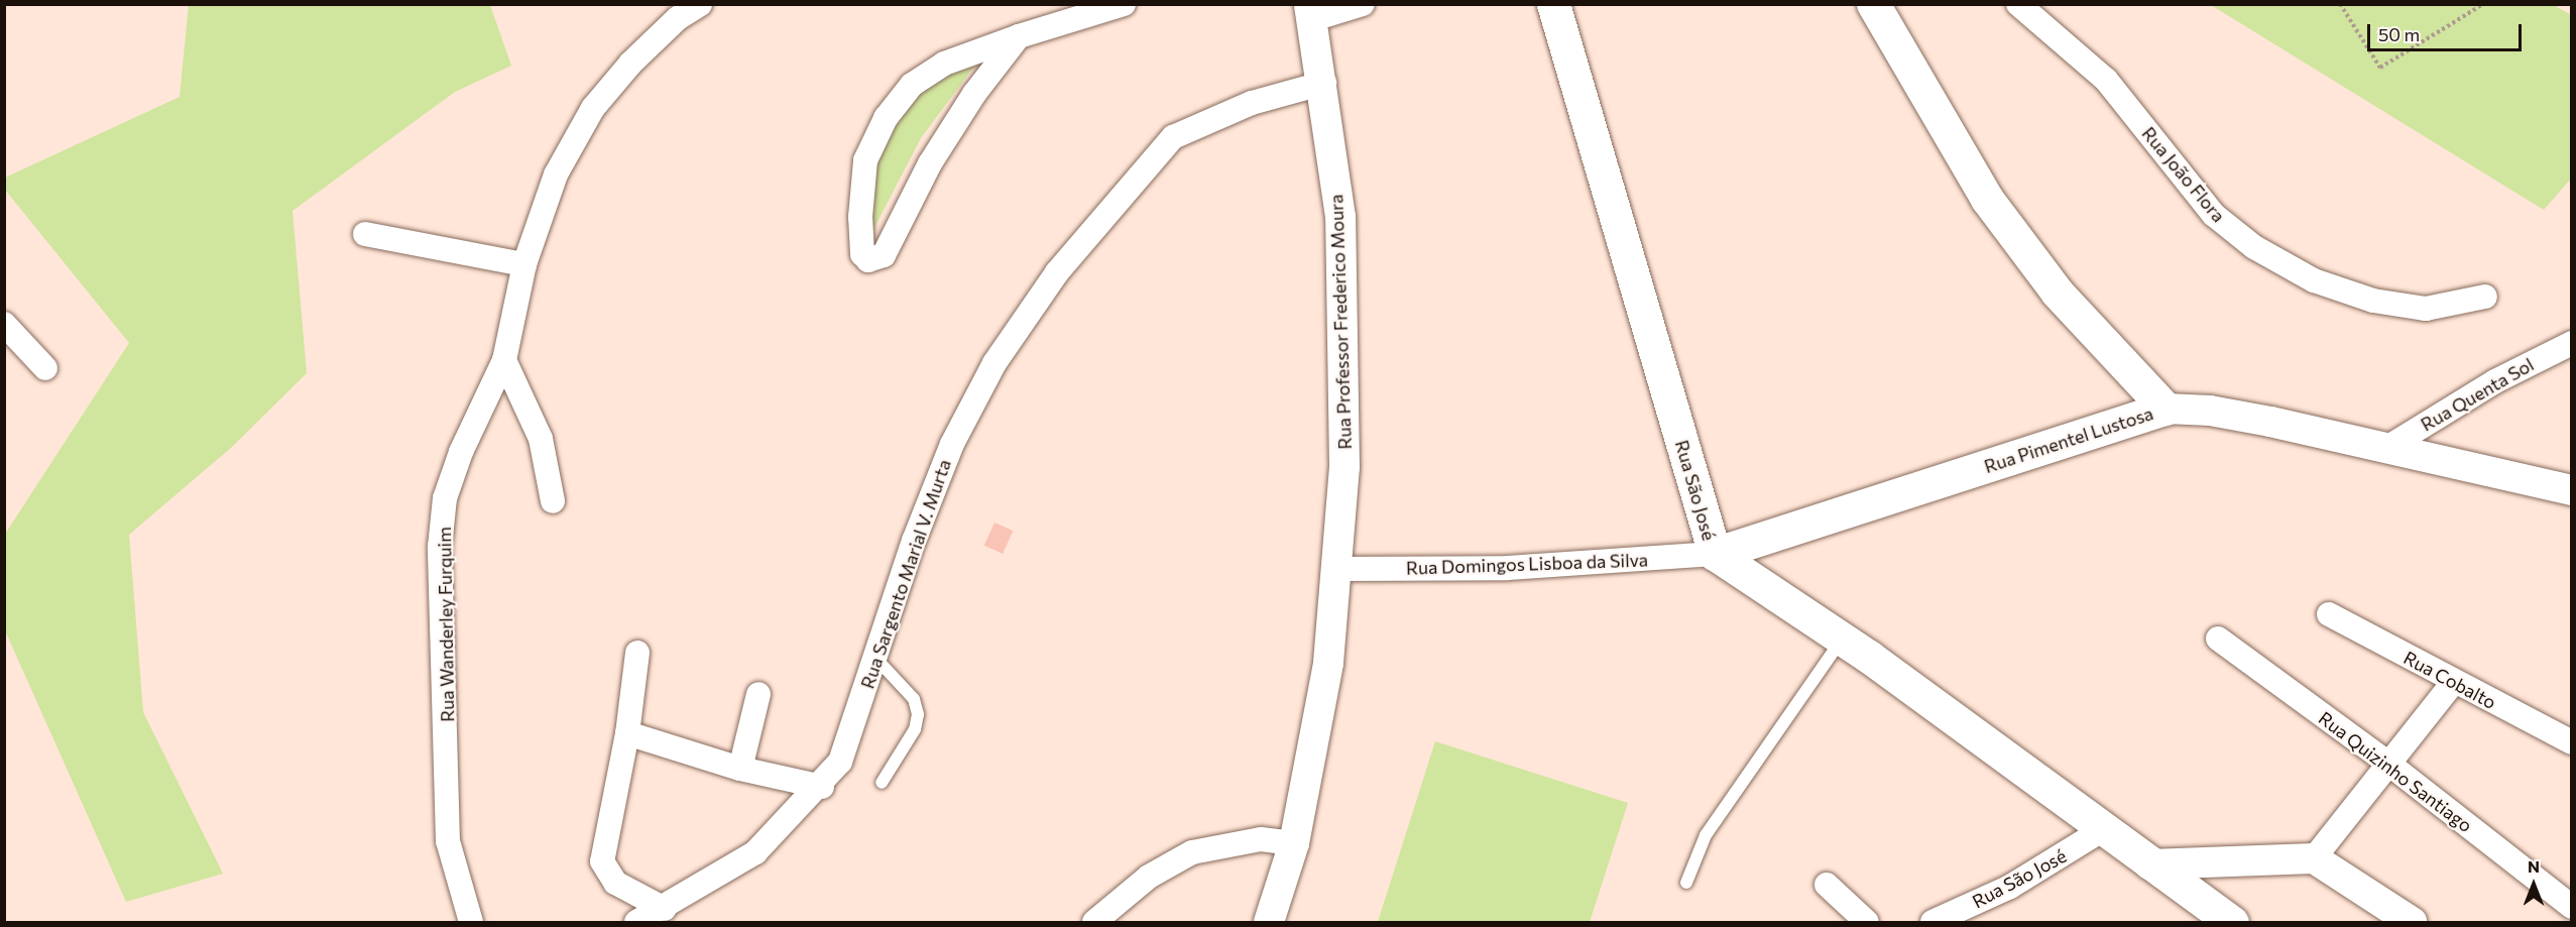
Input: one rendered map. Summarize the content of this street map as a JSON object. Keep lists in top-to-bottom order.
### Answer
{
  "streets": {
    "main road": ["Rua Pimentel Lustosa", "Rua São José"],
    "street": [
      "Rua João Flora",
      "Rua Professor Frederico Moura",
      "Rua Quenta Sol",
      "Rua Domingos Lisboa da Silva",
      "Rua Sargento Marial V. Murta",
      "Rua Wanderley Furquim",
      "Rua Cobalto",
      "Rua Quizinho Santiago"
    ]
  },
  "crossings": [
    ["Rua Professor Frederico Moura", "Rua Domingos Lisboa da Silva"],
    ["Rua Professor Frederico Moura", "Rua Sargento Marial V. Murta"],
    ["Rua Quenta Sol", "Rua Pimentel Lustosa"],
    ["Rua Pimentel Lustosa", "Rua São José"],
    ["Rua Pimentel Lustosa", "Rua Domingos Lisboa da Silva"],
    ["Rua São José", "Rua Domingos Lisboa da Silva"]
  ],
  "scale_bar": "50 m",
  "north": "top"
}
